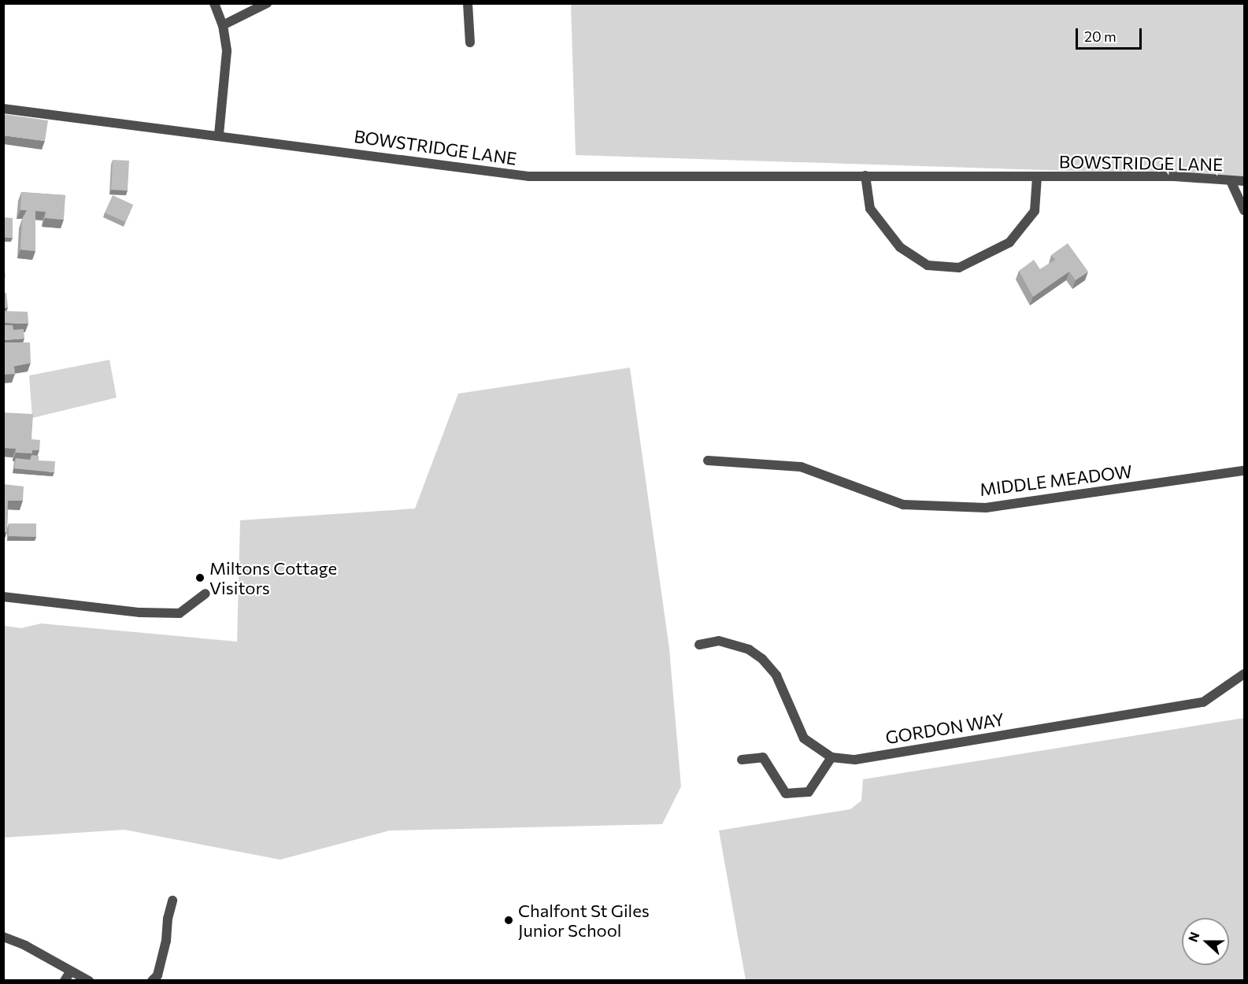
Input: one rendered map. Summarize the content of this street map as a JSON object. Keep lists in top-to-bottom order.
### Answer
{
  "streets": {
    "street": ["BOWSTRIDGE LANE", "MIDDLE MEADOW", "GORDON WAY"]
  },
  "places": ["Miltons Cottage Visitors", "Chalfont St Giles Junior School"],
  "scale_bar": "20 m",
  "north": "left"
}
